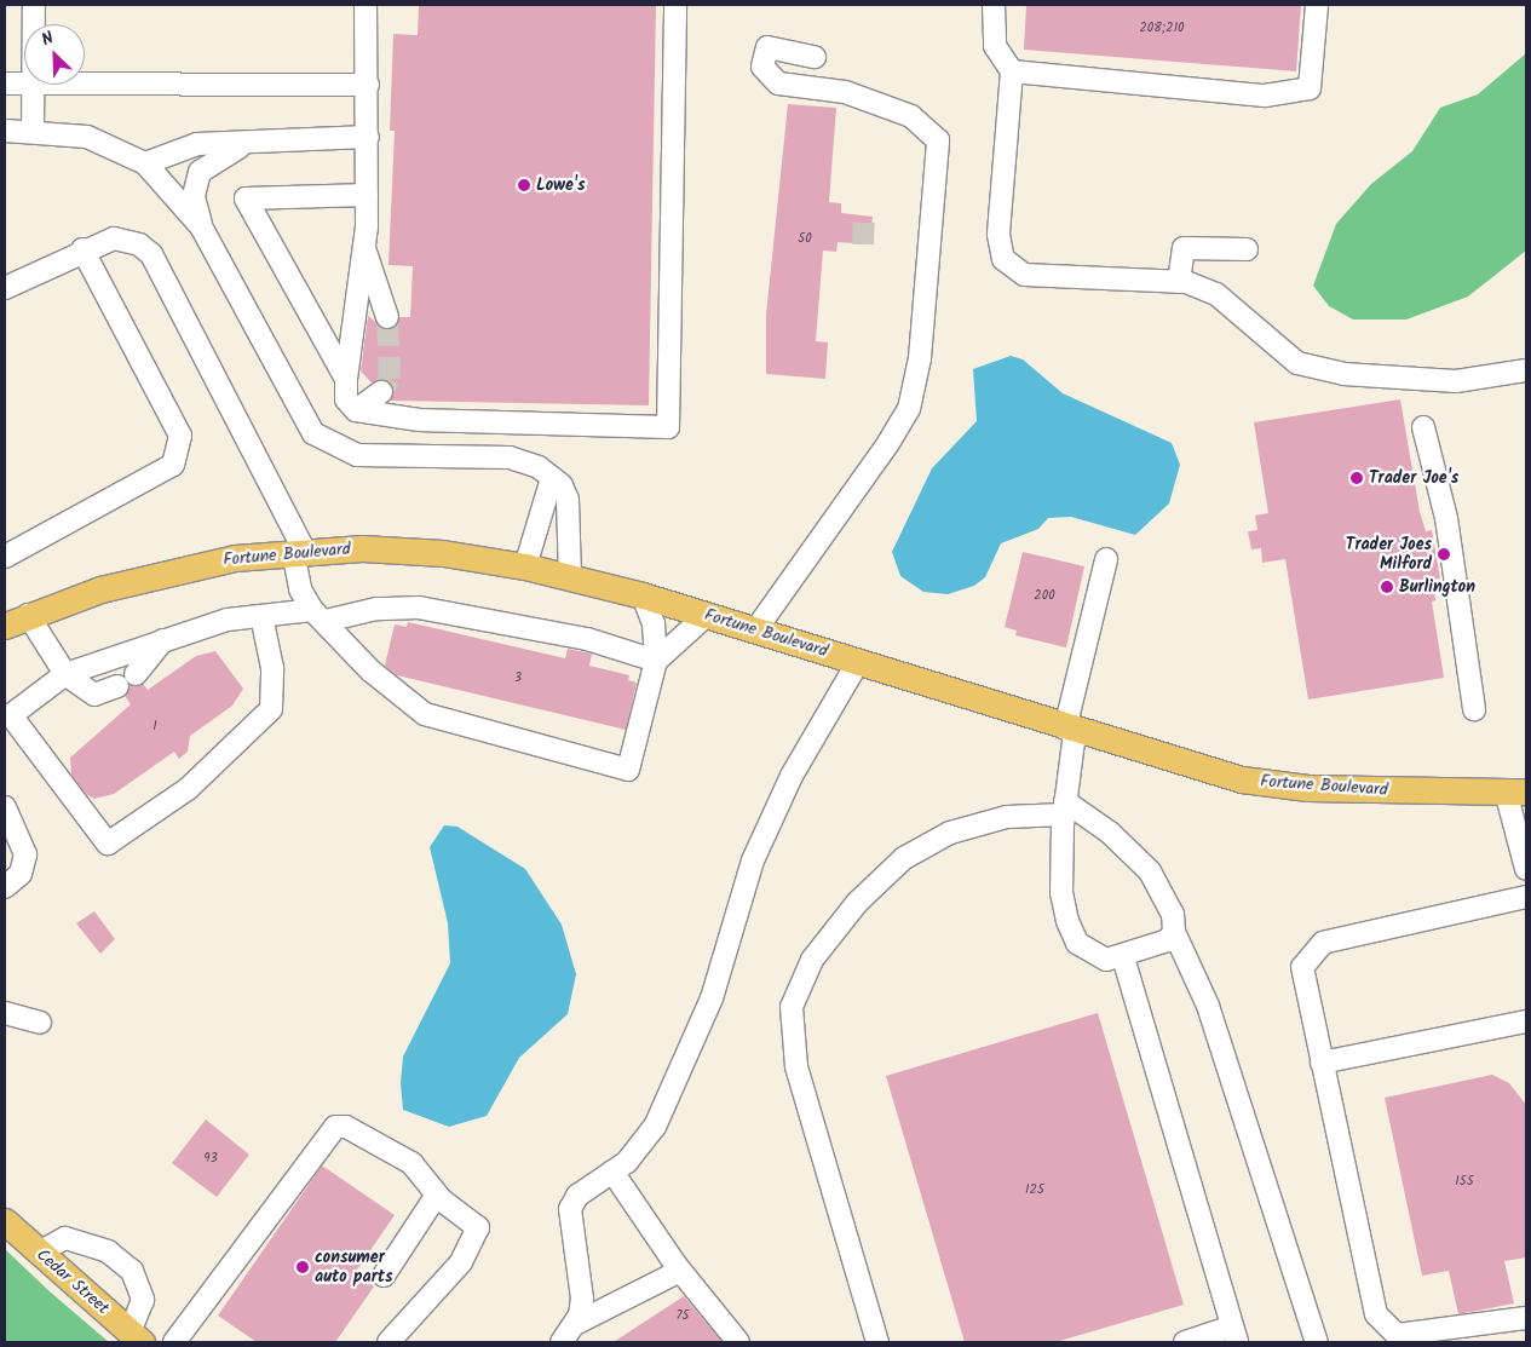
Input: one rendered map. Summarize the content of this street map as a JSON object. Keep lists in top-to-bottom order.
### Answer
{
  "streets": {
    "main road": ["Fortune Boulevard", "Cedar Street"]
  },
  "places": [
    "Lowe's",
    "Trader Joe's",
    "Trader Joes Milford",
    "Burlington",
    "consumer auto parts"
  ],
  "house_numbers": [
    "208;210",
    "50",
    "200",
    "3",
    "1",
    "93",
    "155",
    "125",
    "75"
  ],
  "north": "top left"
}
